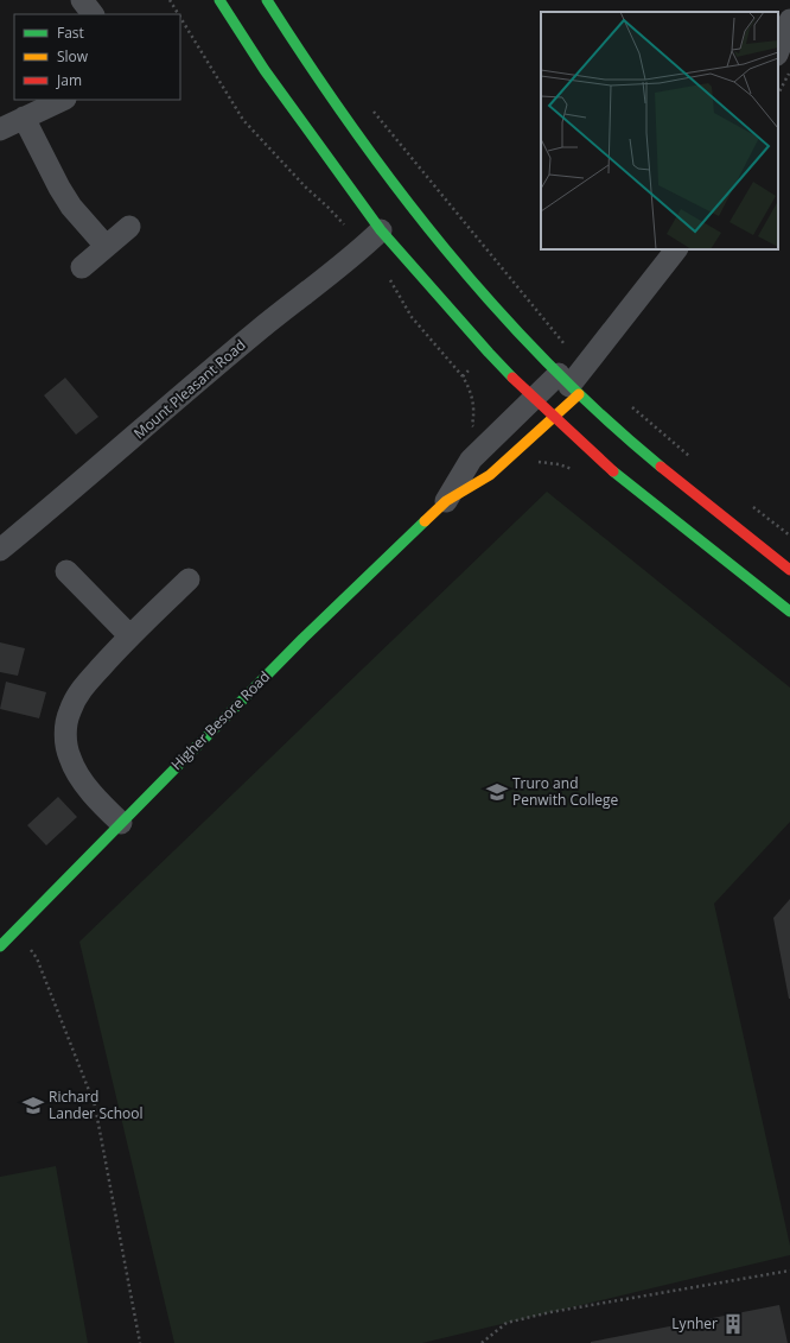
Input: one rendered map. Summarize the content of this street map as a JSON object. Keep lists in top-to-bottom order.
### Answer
{
  "streets": {
    "main road": ["Higher Besore Road"],
    "street": ["Mount Pleasant Road"]
  },
  "places": {
    "school or university": ["Truro and Penwith College", "Richard Lander School"],
    "building": ["Lynher"]
  },
  "legend": ["Fast", "Slow", "Jam"]
}
